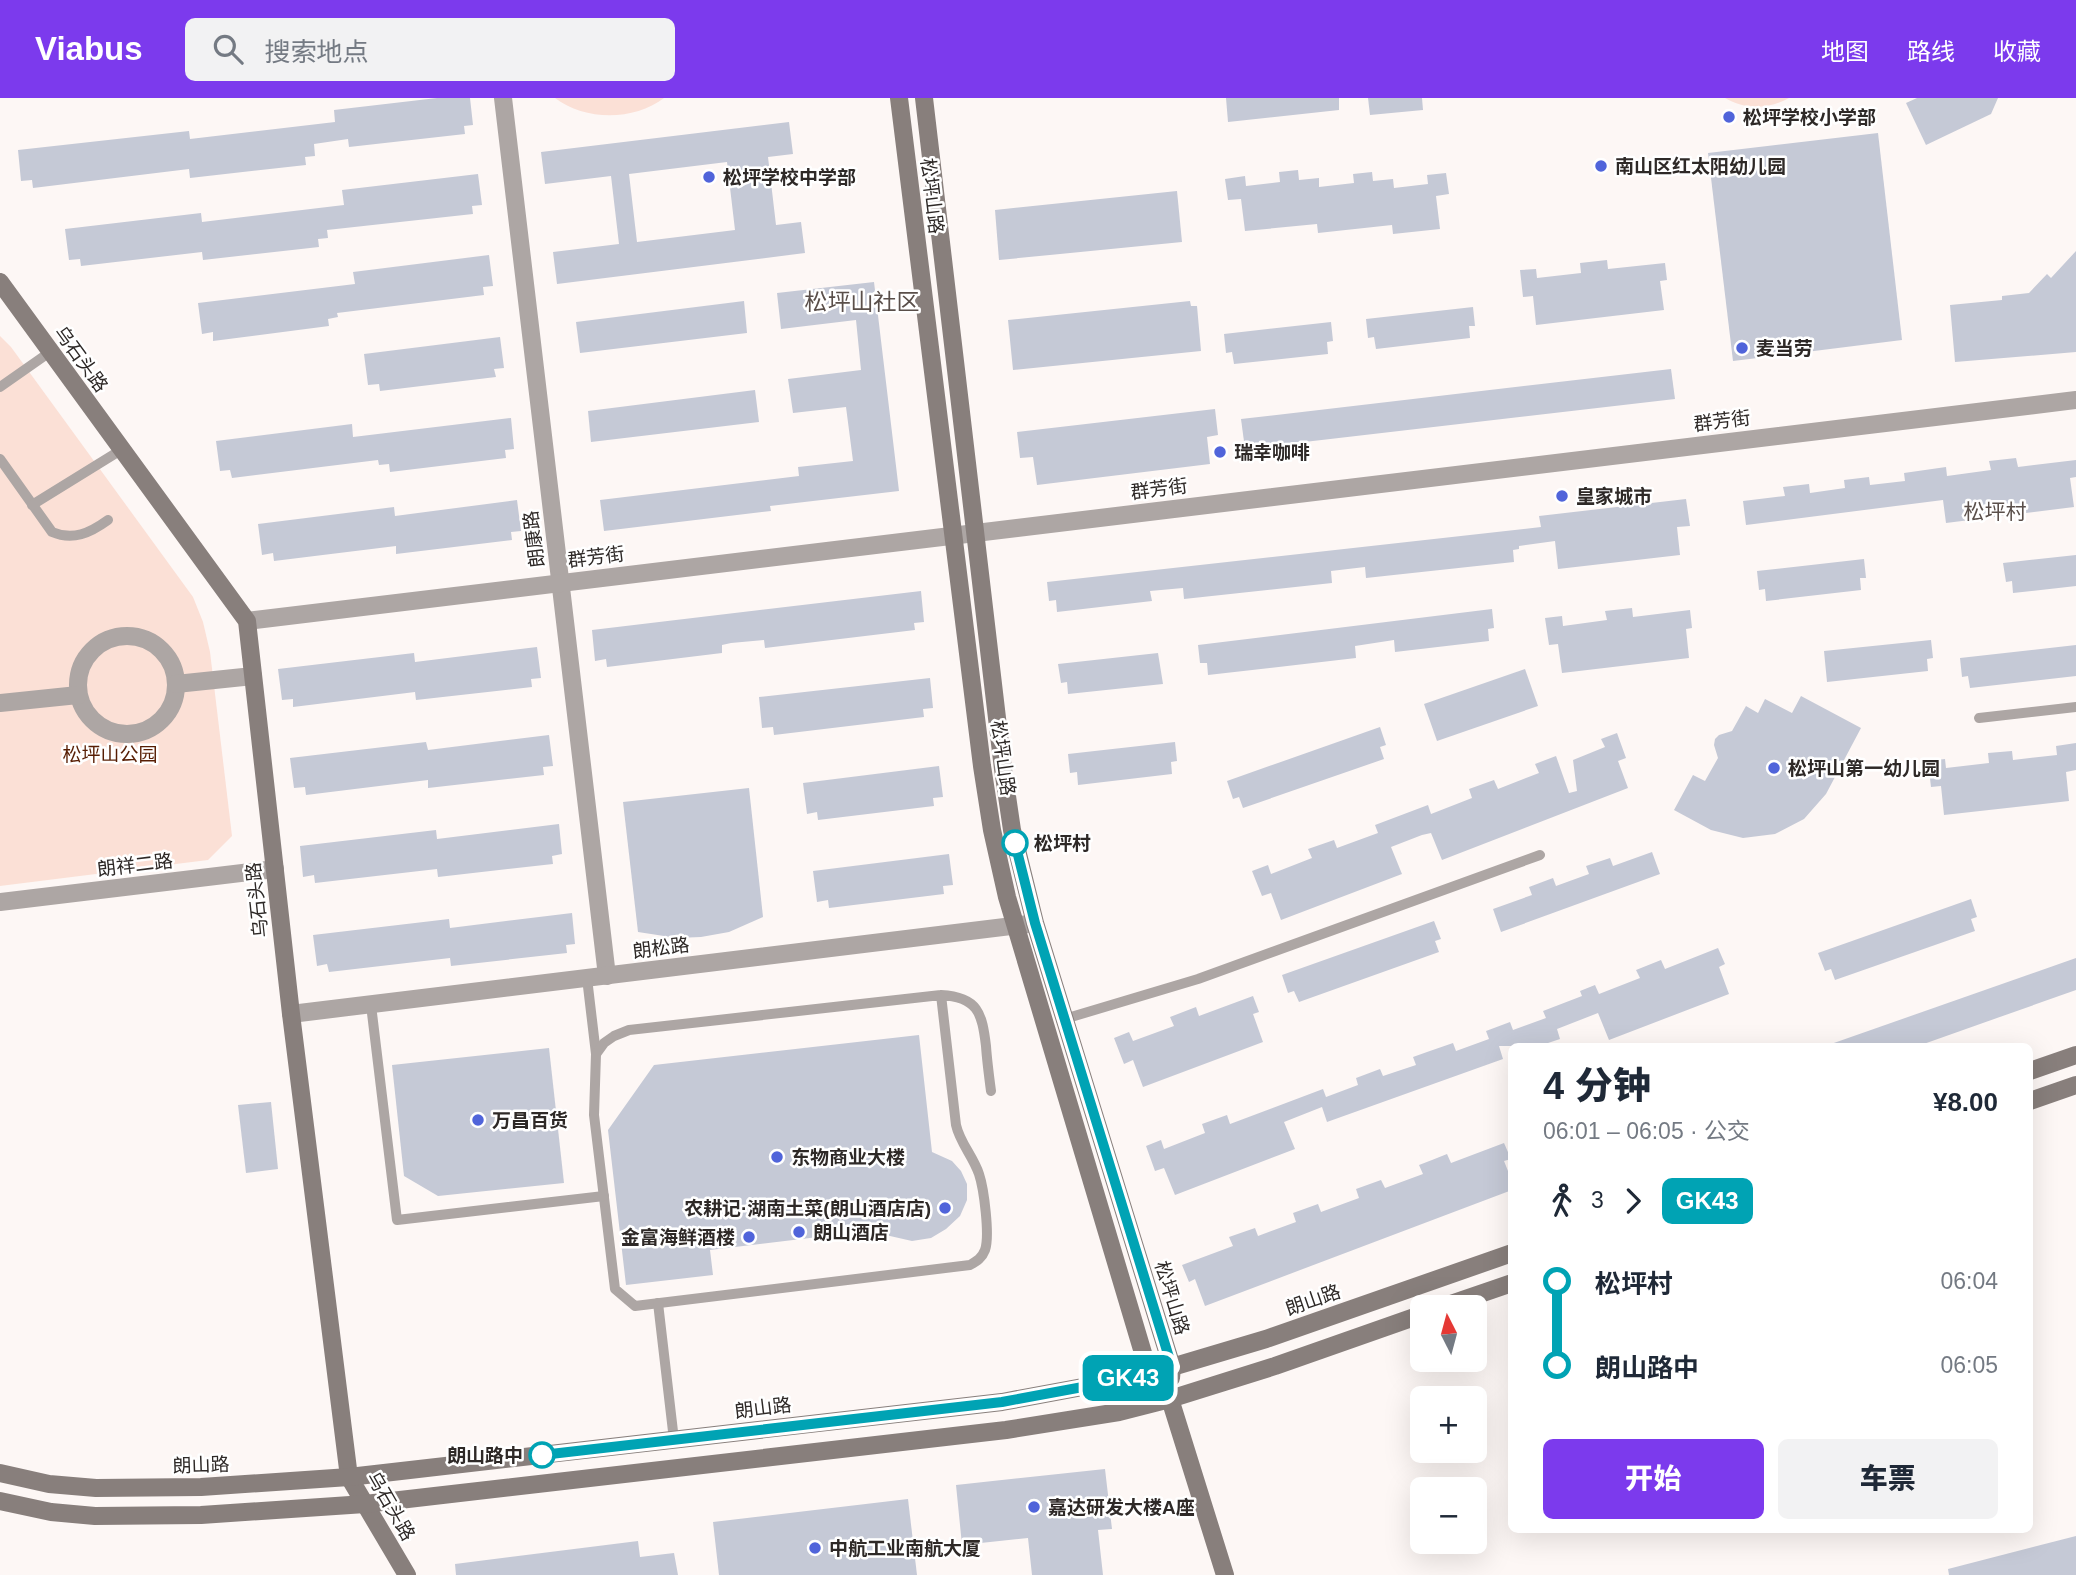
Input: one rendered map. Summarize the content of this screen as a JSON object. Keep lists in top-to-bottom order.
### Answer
{
  "streets": {
    "street": [
      "松坪山路",
      "乌石头路",
      "群芳街",
      "朗康路",
      "朗祥二路",
      "朗松路",
      "朗山路"
    ]
  },
  "crossings": [
    ["松坪山路", "群芳街"],
    ["松坪山路", "朗松路"],
    ["松坪山路", "朗山路"],
    ["乌石头路", "群芳街"],
    ["乌石头路", "朗祥二路"],
    ["乌石头路", "朗松路"],
    ["乌石头路", "朗山路"],
    ["群芳街", "朗康路"],
    ["朗康路", "朗松路"]
  ],
  "districts": ["松坪山社区", "松坪村"],
  "parks": ["松坪山公园"],
  "places": [
    "松坪学校小学部",
    "南山区红太阳幼儿园",
    "松坪学校中学部",
    "麦当劳",
    "瑞幸咖啡",
    "皇家城市",
    "松坪山第一幼儿园",
    "松坪村",
    "万昌百货",
    "东物商业大楼",
    "农耕记·湖南土菜(朗山酒店店)",
    "朗山酒店",
    "金富海鲜酒楼",
    "朗山路中",
    "嘉达研发大楼A座",
    "中航工业南航大厦"
  ],
  "lines": ["bus line GK43"],
  "north": "top",
  "page": {
    "header": "Viabus",
    "search": "搜索地点",
    "nav": ["地图", "路线", "收藏"],
    "on_map": "GK43",
    "heading": ["4 分钟", "06:01 – 06:05 · 公交", "¥8.00"],
    "legs": ["3", "GK43"],
    "list": [
      {
        "name": "松坪村",
        "value": "06:04"
      },
      {
        "name": "朗山路中",
        "value": "06:05"
      }
    ],
    "map_buttons": ["+", "−"],
    "buttons": ["开始", "车票"]
  }
}
